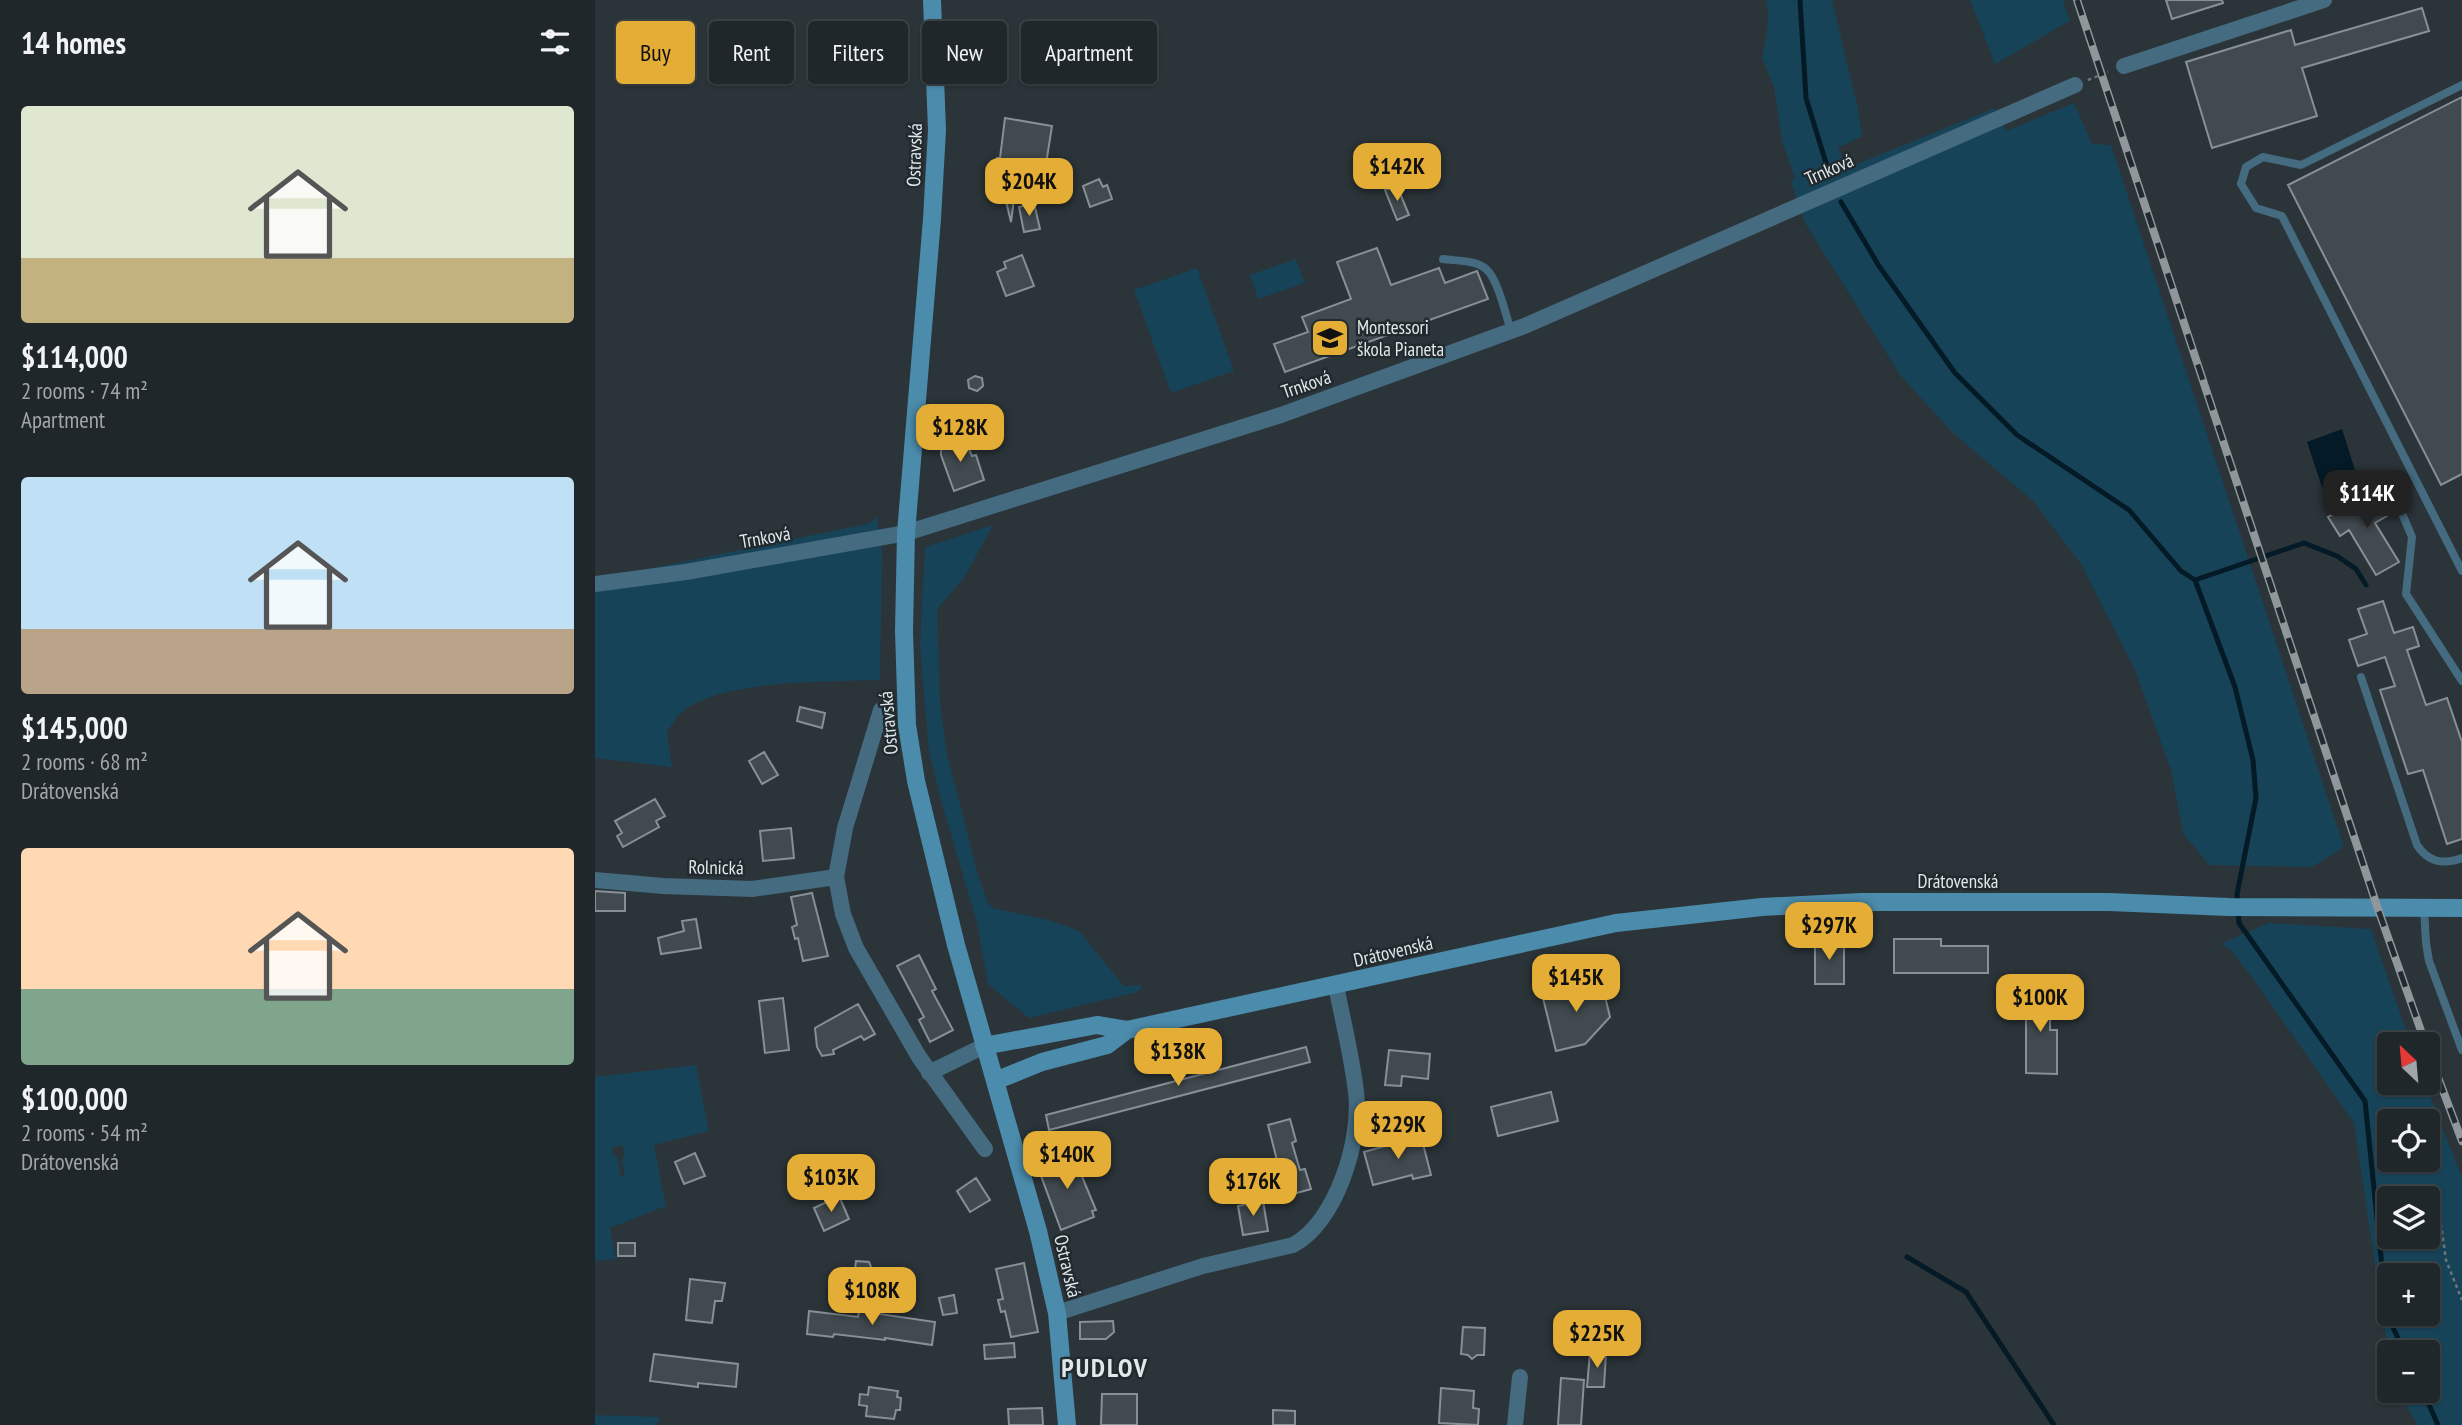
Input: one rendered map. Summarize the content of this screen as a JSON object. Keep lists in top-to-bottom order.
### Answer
{
  "streets": {
    "street": [
      "Ostravská",
      "Trnková",
      "Rolnická",
      "Drátovenská"
    ]
  },
  "crossings": [
    ["Ostravská", "Trnková"],
    ["Ostravská", "Rolnická"],
    ["Ostravská", "Drátovenská"]
  ],
  "districts": ["PUDLOV"],
  "places": {
    "school or university": ["Montessori škola Pianeta"]
  },
  "north": "top left",
  "page": {
    "heading": "14 homes",
    "chip": [
      "Buy",
      "Rent",
      "Filters",
      "New",
      "Apartment"
    ],
    "list": [
      {
        "name": "$114,000",
        "note": "2 rooms · 74 m² · Apartment"
      },
      {
        "name": "$145,000",
        "note": "2 rooms · 68 m² · Drátovenská"
      },
      {
        "name": "$100,000",
        "note": "2 rooms · 54 m² · Drátovenská"
      }
    ],
    "price": [
      "$142K",
      "$204K",
      "$128K",
      "$114K",
      "$297K",
      "$145K",
      "$100K",
      "$138K",
      "$229K",
      "$140K",
      "$103K",
      "$176K",
      "$108K",
      "$225K"
    ],
    "map_buttons": ["+", "−"]
  }
}
